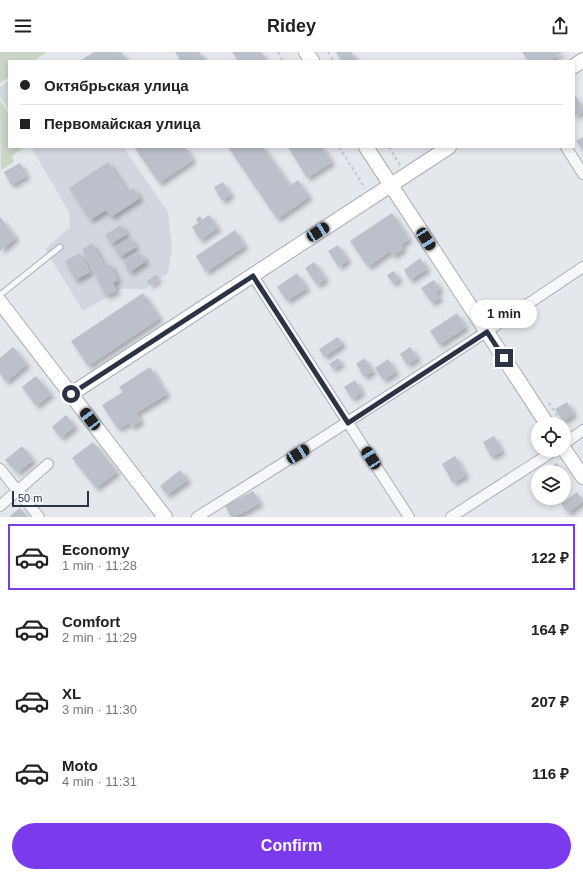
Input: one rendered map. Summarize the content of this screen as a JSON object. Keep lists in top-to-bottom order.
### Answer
{
  "scale_bar": "50 m",
  "page": {
    "header": "Ridey",
    "banner": ["Октябрьская улица", "Первомайская улица"],
    "bubble": "1 min",
    "scale": "50 m",
    "list": [
      {
        "name": "Economy",
        "note": "1 min · 11:28",
        "value": "122 ₽"
      },
      {
        "name": "Comfort",
        "note": "2 min · 11:29",
        "value": "164 ₽"
      },
      {
        "name": "XL",
        "note": "3 min · 11:30",
        "value": "207 ₽"
      },
      {
        "name": "Moto",
        "note": "4 min · 11:31",
        "value": "116 ₽"
      }
    ],
    "buttons": "Confirm"
  }
}
